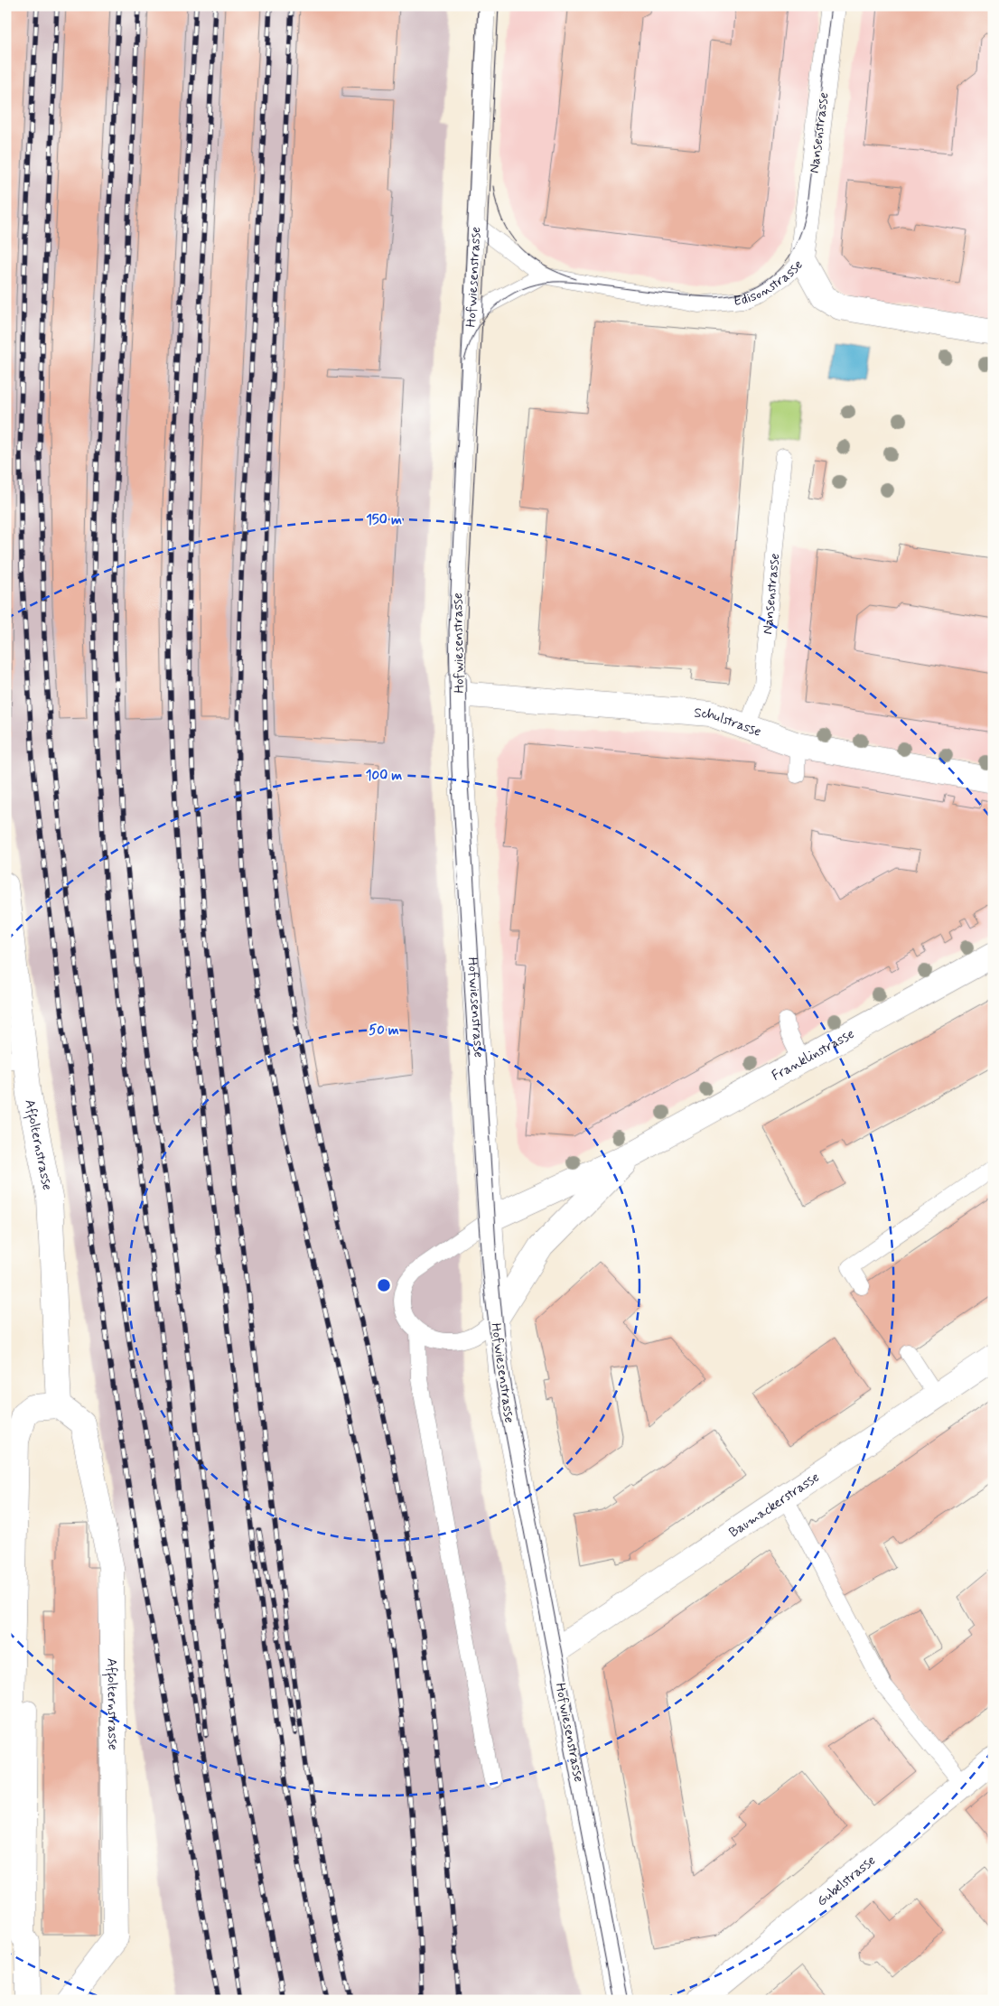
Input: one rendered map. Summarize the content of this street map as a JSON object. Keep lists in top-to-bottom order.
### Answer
{
  "streets": {
    "street": [
      "Nansenstrasse",
      "Hofwiesenstrasse",
      "Edisonstrasse",
      "Schulstrasse",
      "Franklinstrasse",
      "Affolternstrasse",
      "Baumackerstrasse",
      "Gubelstrasse"
    ]
  },
  "crossings": [
    ["Nansenstrasse", "Edisonstrasse"],
    ["Nansenstrasse", "Schulstrasse"],
    ["Hofwiesenstrasse", "Edisonstrasse"],
    ["Hofwiesenstrasse", "Schulstrasse"],
    ["Hofwiesenstrasse", "Franklinstrasse"],
    ["Hofwiesenstrasse", "Baumackerstrasse"]
  ],
  "rings": ["150 m", "100 m", "50 m"]
}
